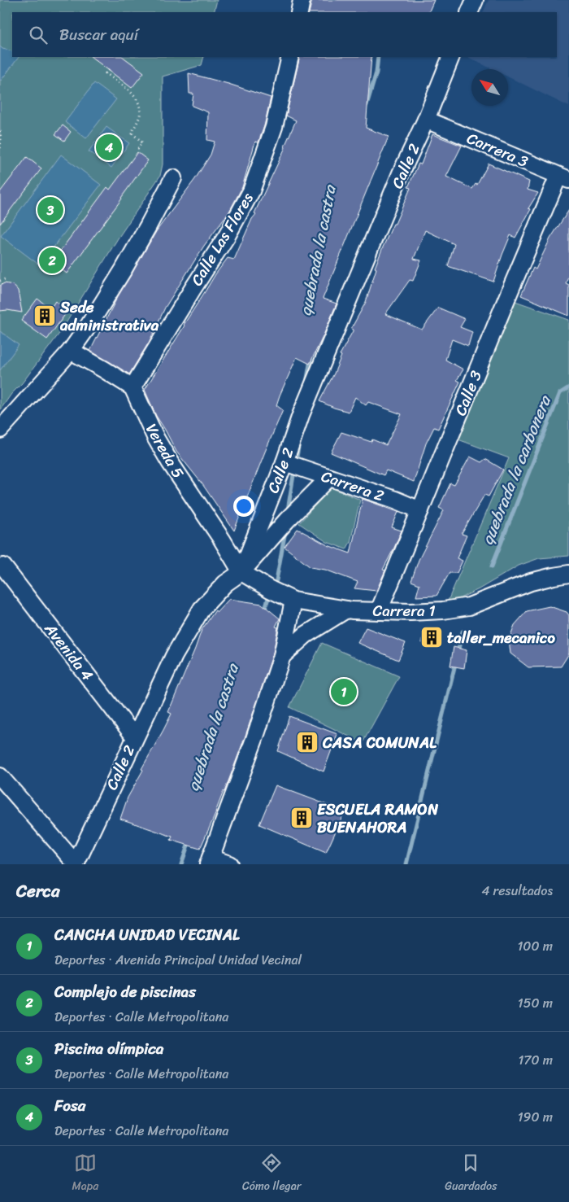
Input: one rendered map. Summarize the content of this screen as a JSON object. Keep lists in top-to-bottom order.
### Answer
{
  "streets": {
    "street": [
      "Carrera 3",
      "Calle 2",
      "Calle Las Flores",
      "Calle 3",
      "Vereda 5",
      "Carrera 2",
      "Carrera 1",
      "Avenida 4"
    ]
  },
  "crossings": [
    ["Carrera 3", "Calle 2"],
    ["Carrera 3", "Calle 3"],
    ["Calle 2", "Vereda 5"],
    ["Calle 2", "Carrera 2"],
    ["Calle 2", "Carrera 1"],
    ["Calle 2", "Avenida 4"],
    ["Calle Las Flores", "Vereda 5"],
    ["Calle 3", "Carrera 2"],
    ["Calle 3", "Carrera 1"],
    ["Vereda 5", "Carrera 1"]
  ],
  "water": ["quebrada la castra", "quebrada la carbonera"],
  "places": {
    "building": [
      "Sede administrativa",
      "taller_mecanico",
      "CASA COMUNAL",
      "ESCUELA RAMON BUENAHORA"
    ]
  },
  "north": "top left",
  "page": {
    "search": "Buscar aquí",
    "pins": [
      "4",
      "3",
      "2",
      "1"
    ],
    "heading": ["Cerca", "4 resultados"],
    "list": [
      {
        "mark": "1",
        "name": "CANCHA UNIDAD VECINAL",
        "note": "Deportes · Avenida Principal Unidad Vecinal",
        "value": "100 m"
      },
      {
        "mark": "2",
        "name": "Complejo de piscinas",
        "note": "Deportes · Calle Metropolitana",
        "value": "150 m"
      },
      {
        "mark": "3",
        "name": "Piscina olímpica",
        "note": "Deportes · Calle Metropolitana",
        "value": "170 m"
      },
      {
        "mark": "4",
        "name": "Fosa",
        "note": "Deportes · Calle Metropolitana",
        "value": "190 m"
      }
    ],
    "nav": ["Mapa", "Cómo llegar", "Guardados"]
  }
}
